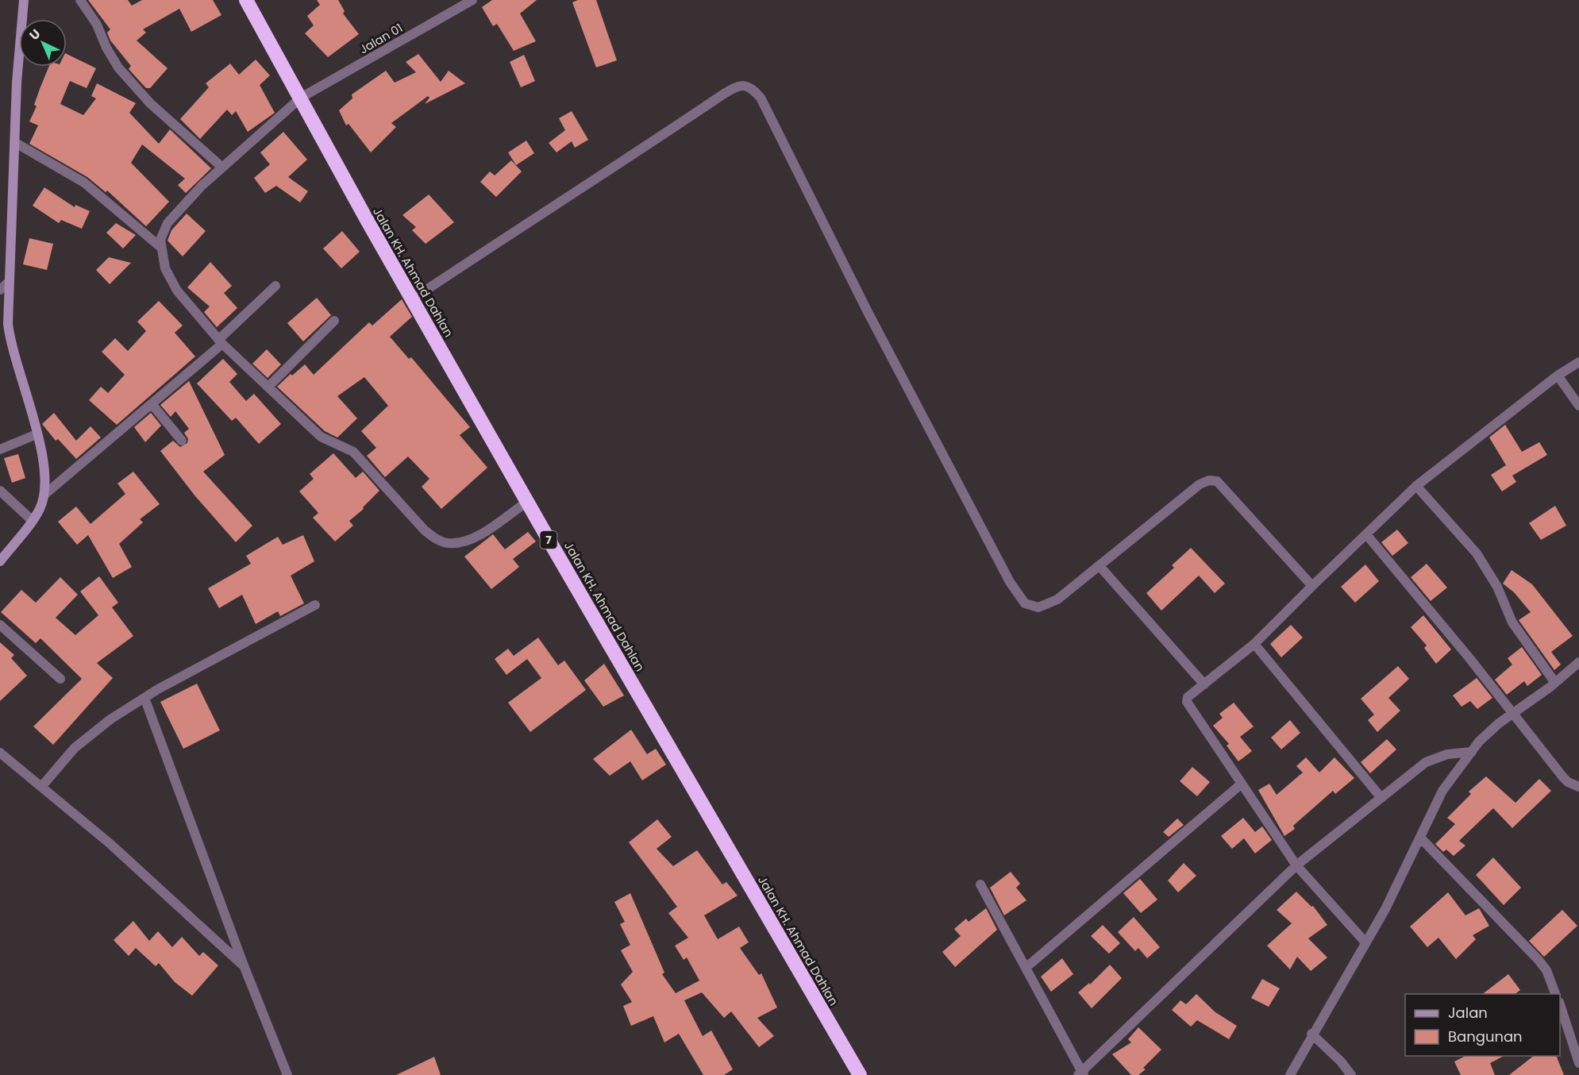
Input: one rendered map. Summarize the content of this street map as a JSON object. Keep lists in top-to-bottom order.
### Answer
{
  "streets": {
    "highway": ["Jalan KH. Ahmad Dahlan", "7"],
    "street": ["Jalan 01"]
  },
  "crossings": [
    ["Jalan 01", "Jalan KH. Ahmad Dahlan"]
  ],
  "legend": ["Jalan", "Bangunan"],
  "north": "top left"
}
